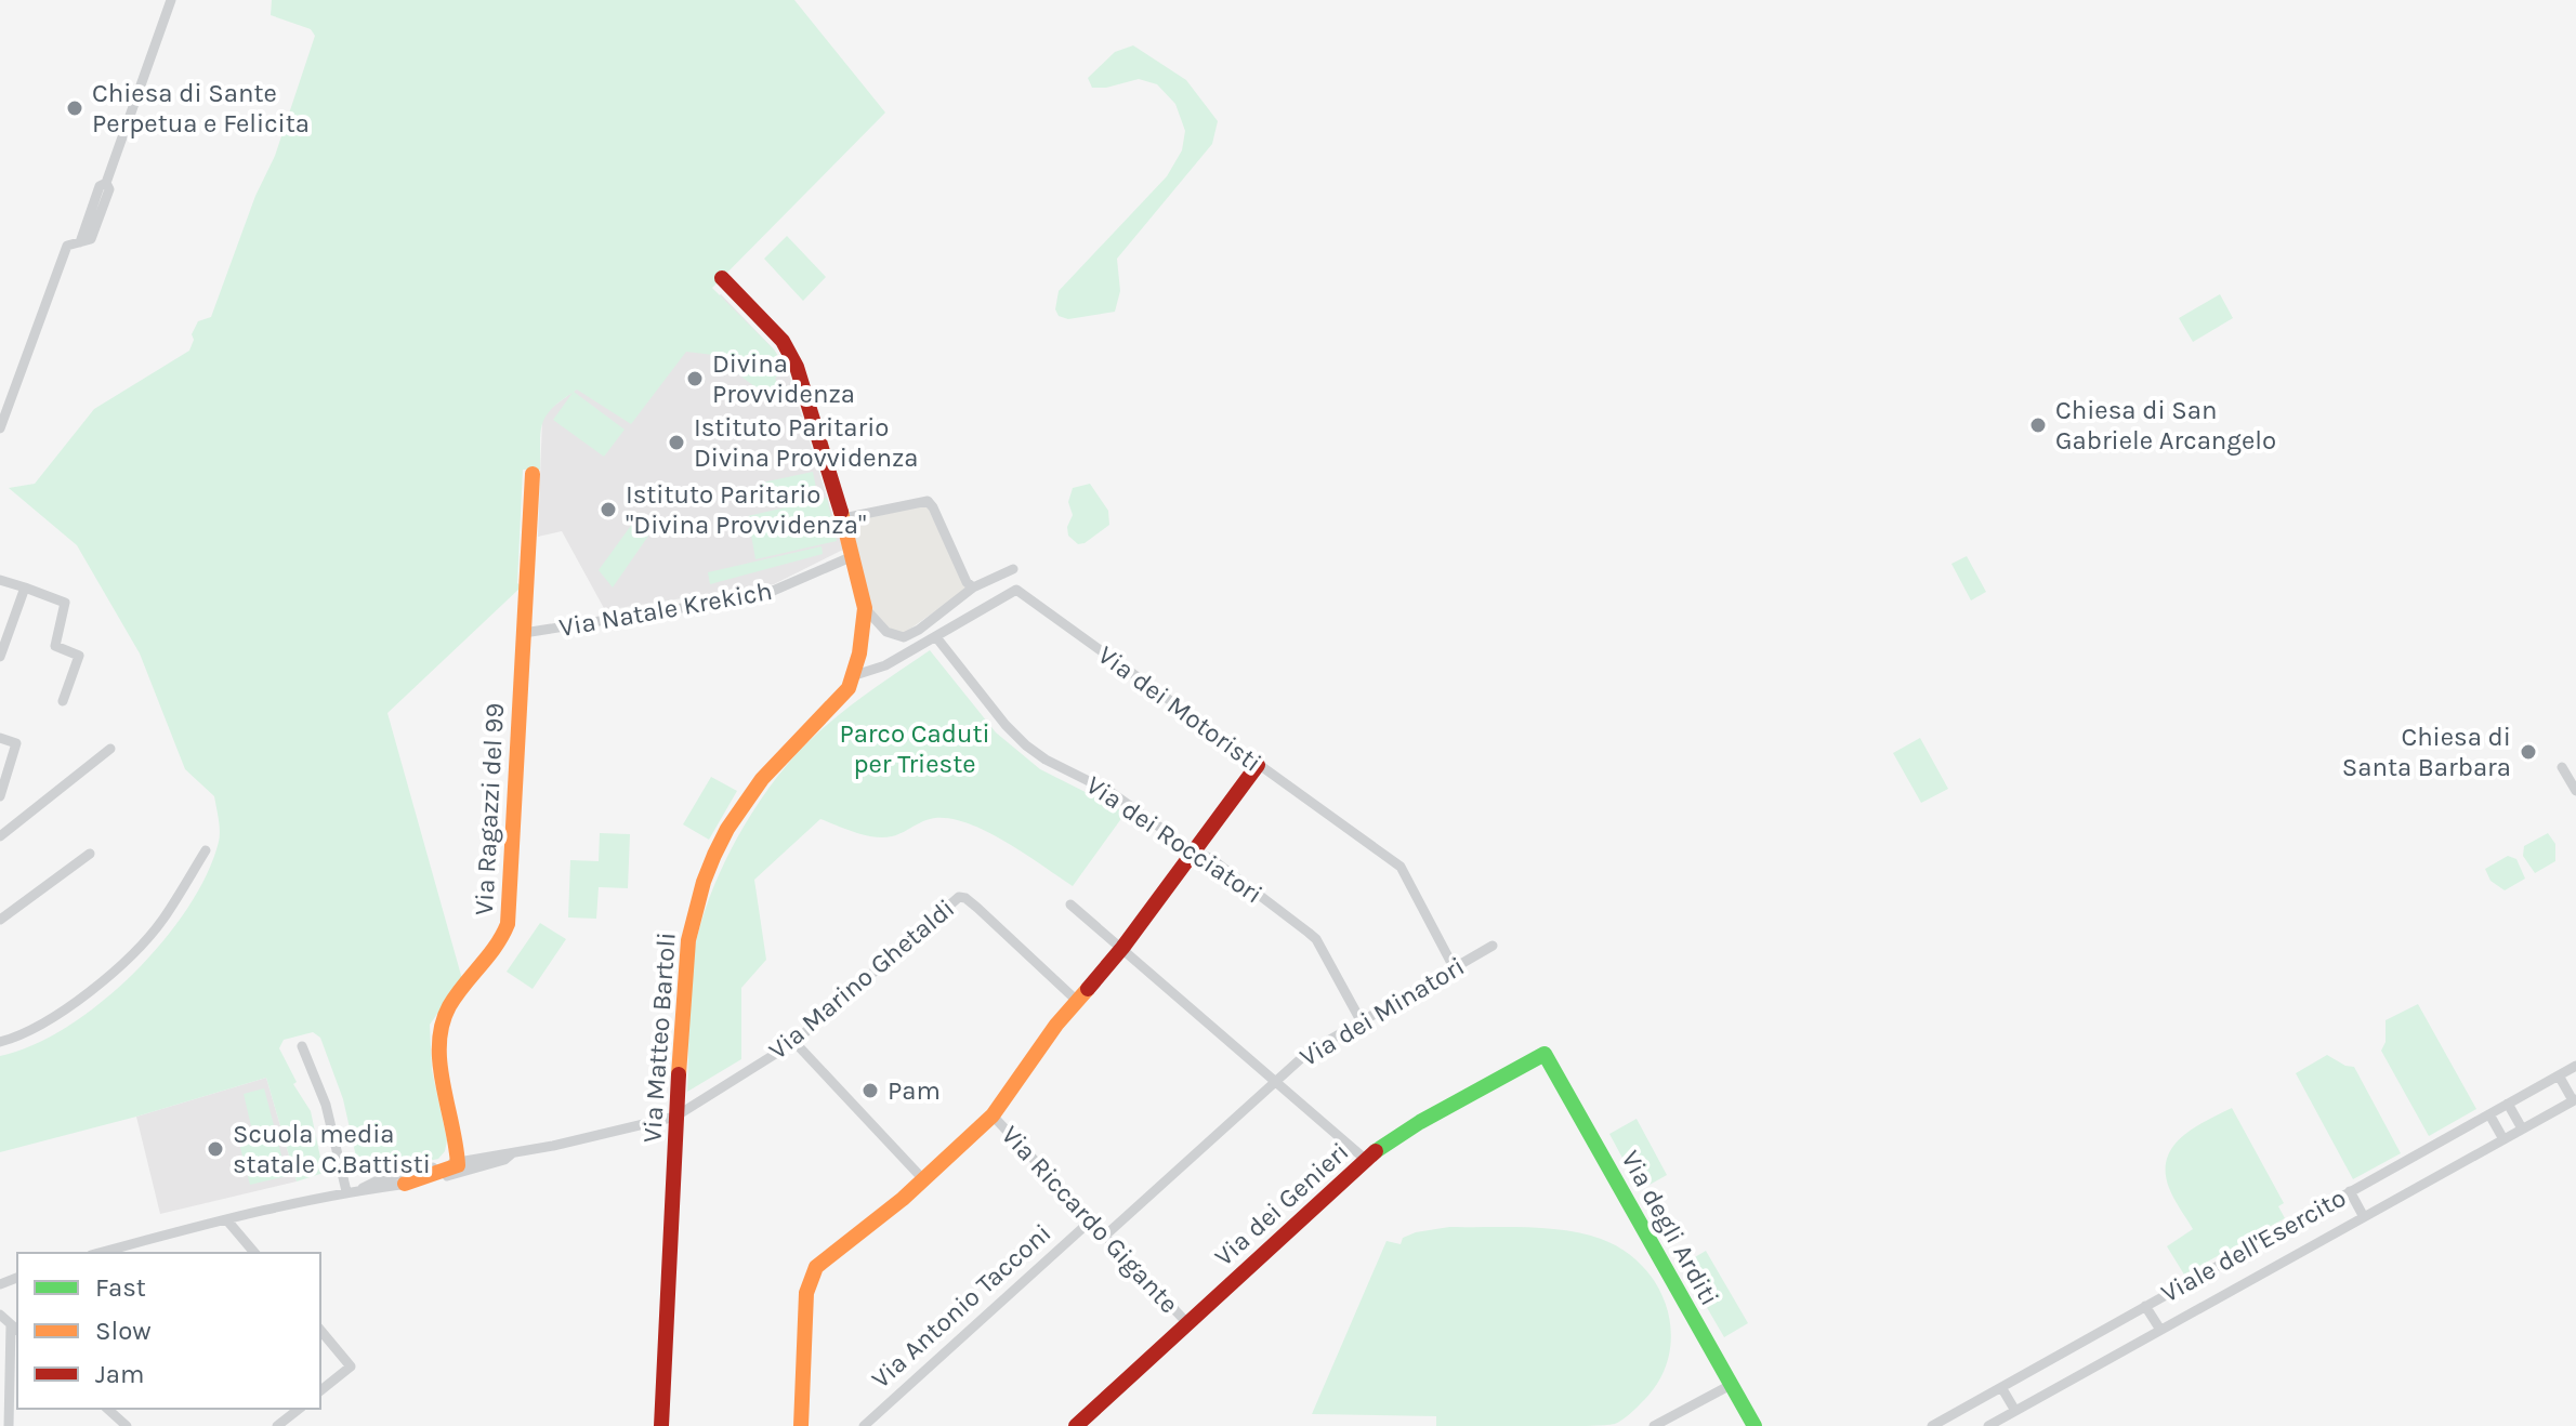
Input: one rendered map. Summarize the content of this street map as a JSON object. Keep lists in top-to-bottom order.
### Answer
{
  "streets": {
    "street": [
      "Via Natale Krekich",
      "Via dei Motoristi",
      "Via Ragazzi del 99",
      "Via dei Rocciatori",
      "Via Marino Ghetaldi",
      "Via dei Minatori",
      "Via Matteo Bartoli",
      "Via dei Genieri",
      "Via Riccardo Gigante",
      "Via degli Arditi",
      "Viale dell'Esercito",
      "Via Antonio Tacconi"
    ]
  },
  "crossings": [
    ["Via Natale Krekich", "Via Ragazzi del 99"],
    ["Via Natale Krekich", "Via Matteo Bartoli"],
    ["Via dei Motoristi", "Via dei Rocciatori"],
    ["Via dei Motoristi", "Via dei Minatori"],
    ["Via dei Motoristi", "Via Matteo Bartoli"],
    ["Via dei Rocciatori", "Via dei Minatori"],
    ["Via Marino Ghetaldi", "Via Matteo Bartoli"],
    ["Via dei Minatori", "Via Riccardo Gigante"],
    ["Via dei Genieri", "Via Riccardo Gigante"],
    ["Via dei Genieri", "Via degli Arditi"],
    ["Via Riccardo Gigante", "Via Antonio Tacconi"]
  ],
  "parks": ["Parco Caduti per Trieste"],
  "places": [
    "Chiesa di Sante Perpetua e Felicita",
    "Divina Provvidenza",
    "Chiesa di San Gabriele Arcangelo",
    "Istituto Paritario Divina Provvidenza",
    "Istituto Paritario \"Divina Provvidenza\"",
    "Chiesa di Santa Barbara",
    "Pam",
    "Scuola media statale C.Battisti"
  ],
  "legend": ["Fast", "Slow", "Jam"]
}
